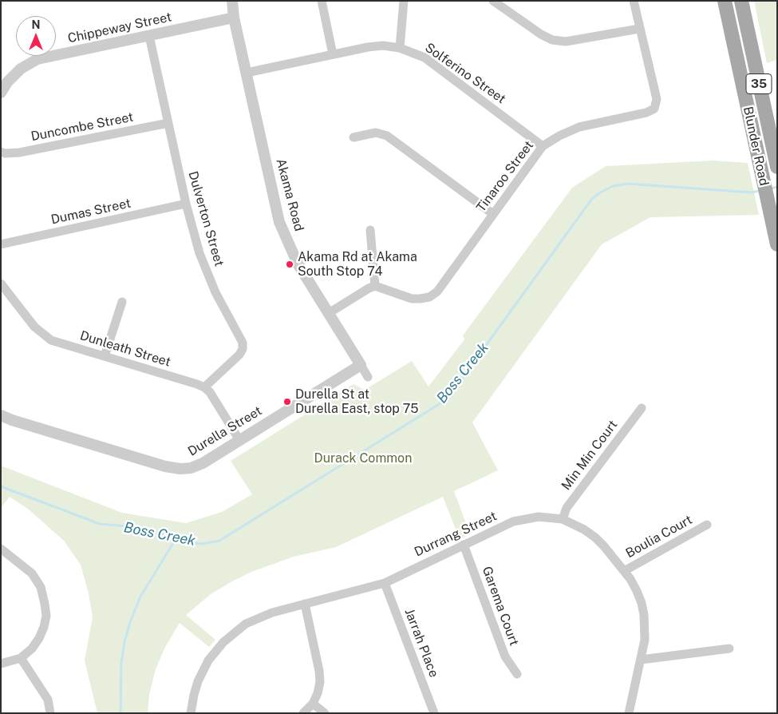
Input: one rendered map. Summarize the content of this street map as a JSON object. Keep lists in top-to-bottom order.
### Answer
{
  "streets": {
    "main road": ["35", "Blunder Road"],
    "street": [
      "Chippeway Street",
      "Solferino Street",
      "Duncombe Street",
      "Tinaroo Street",
      "Akama Road",
      "Dumas Street",
      "Dulverton Street",
      "Dunleath Street",
      "Durella Street",
      "Min Min Court",
      "Durrang Street",
      "Boulia Court",
      "Garema Court",
      "Jarrah Place"
    ]
  },
  "crossings": [
    ["Chippeway Street", "Akama Road"],
    ["Chippeway Street", "Dulverton Street"],
    ["Solferino Street", "Tinaroo Street"],
    ["Solferino Street", "Akama Road"],
    ["Duncombe Street", "Dulverton Street"],
    ["Akama Road", "Durella Street"],
    ["Dumas Street", "Dulverton Street"],
    ["Dulverton Street", "Dunleath Street"],
    ["Min Min Court", "Durrang Street"],
    ["Durrang Street", "Boulia Court"],
    ["Durrang Street", "Garema Court"],
    ["Durrang Street", "Jarrah Place"]
  ],
  "water": ["Boss Creek"],
  "parks": ["Durack Common"],
  "places": ["Akama Rd at Akama South Stop 74", "Durella St at Durella East, stop 75"],
  "north": "top"
}
